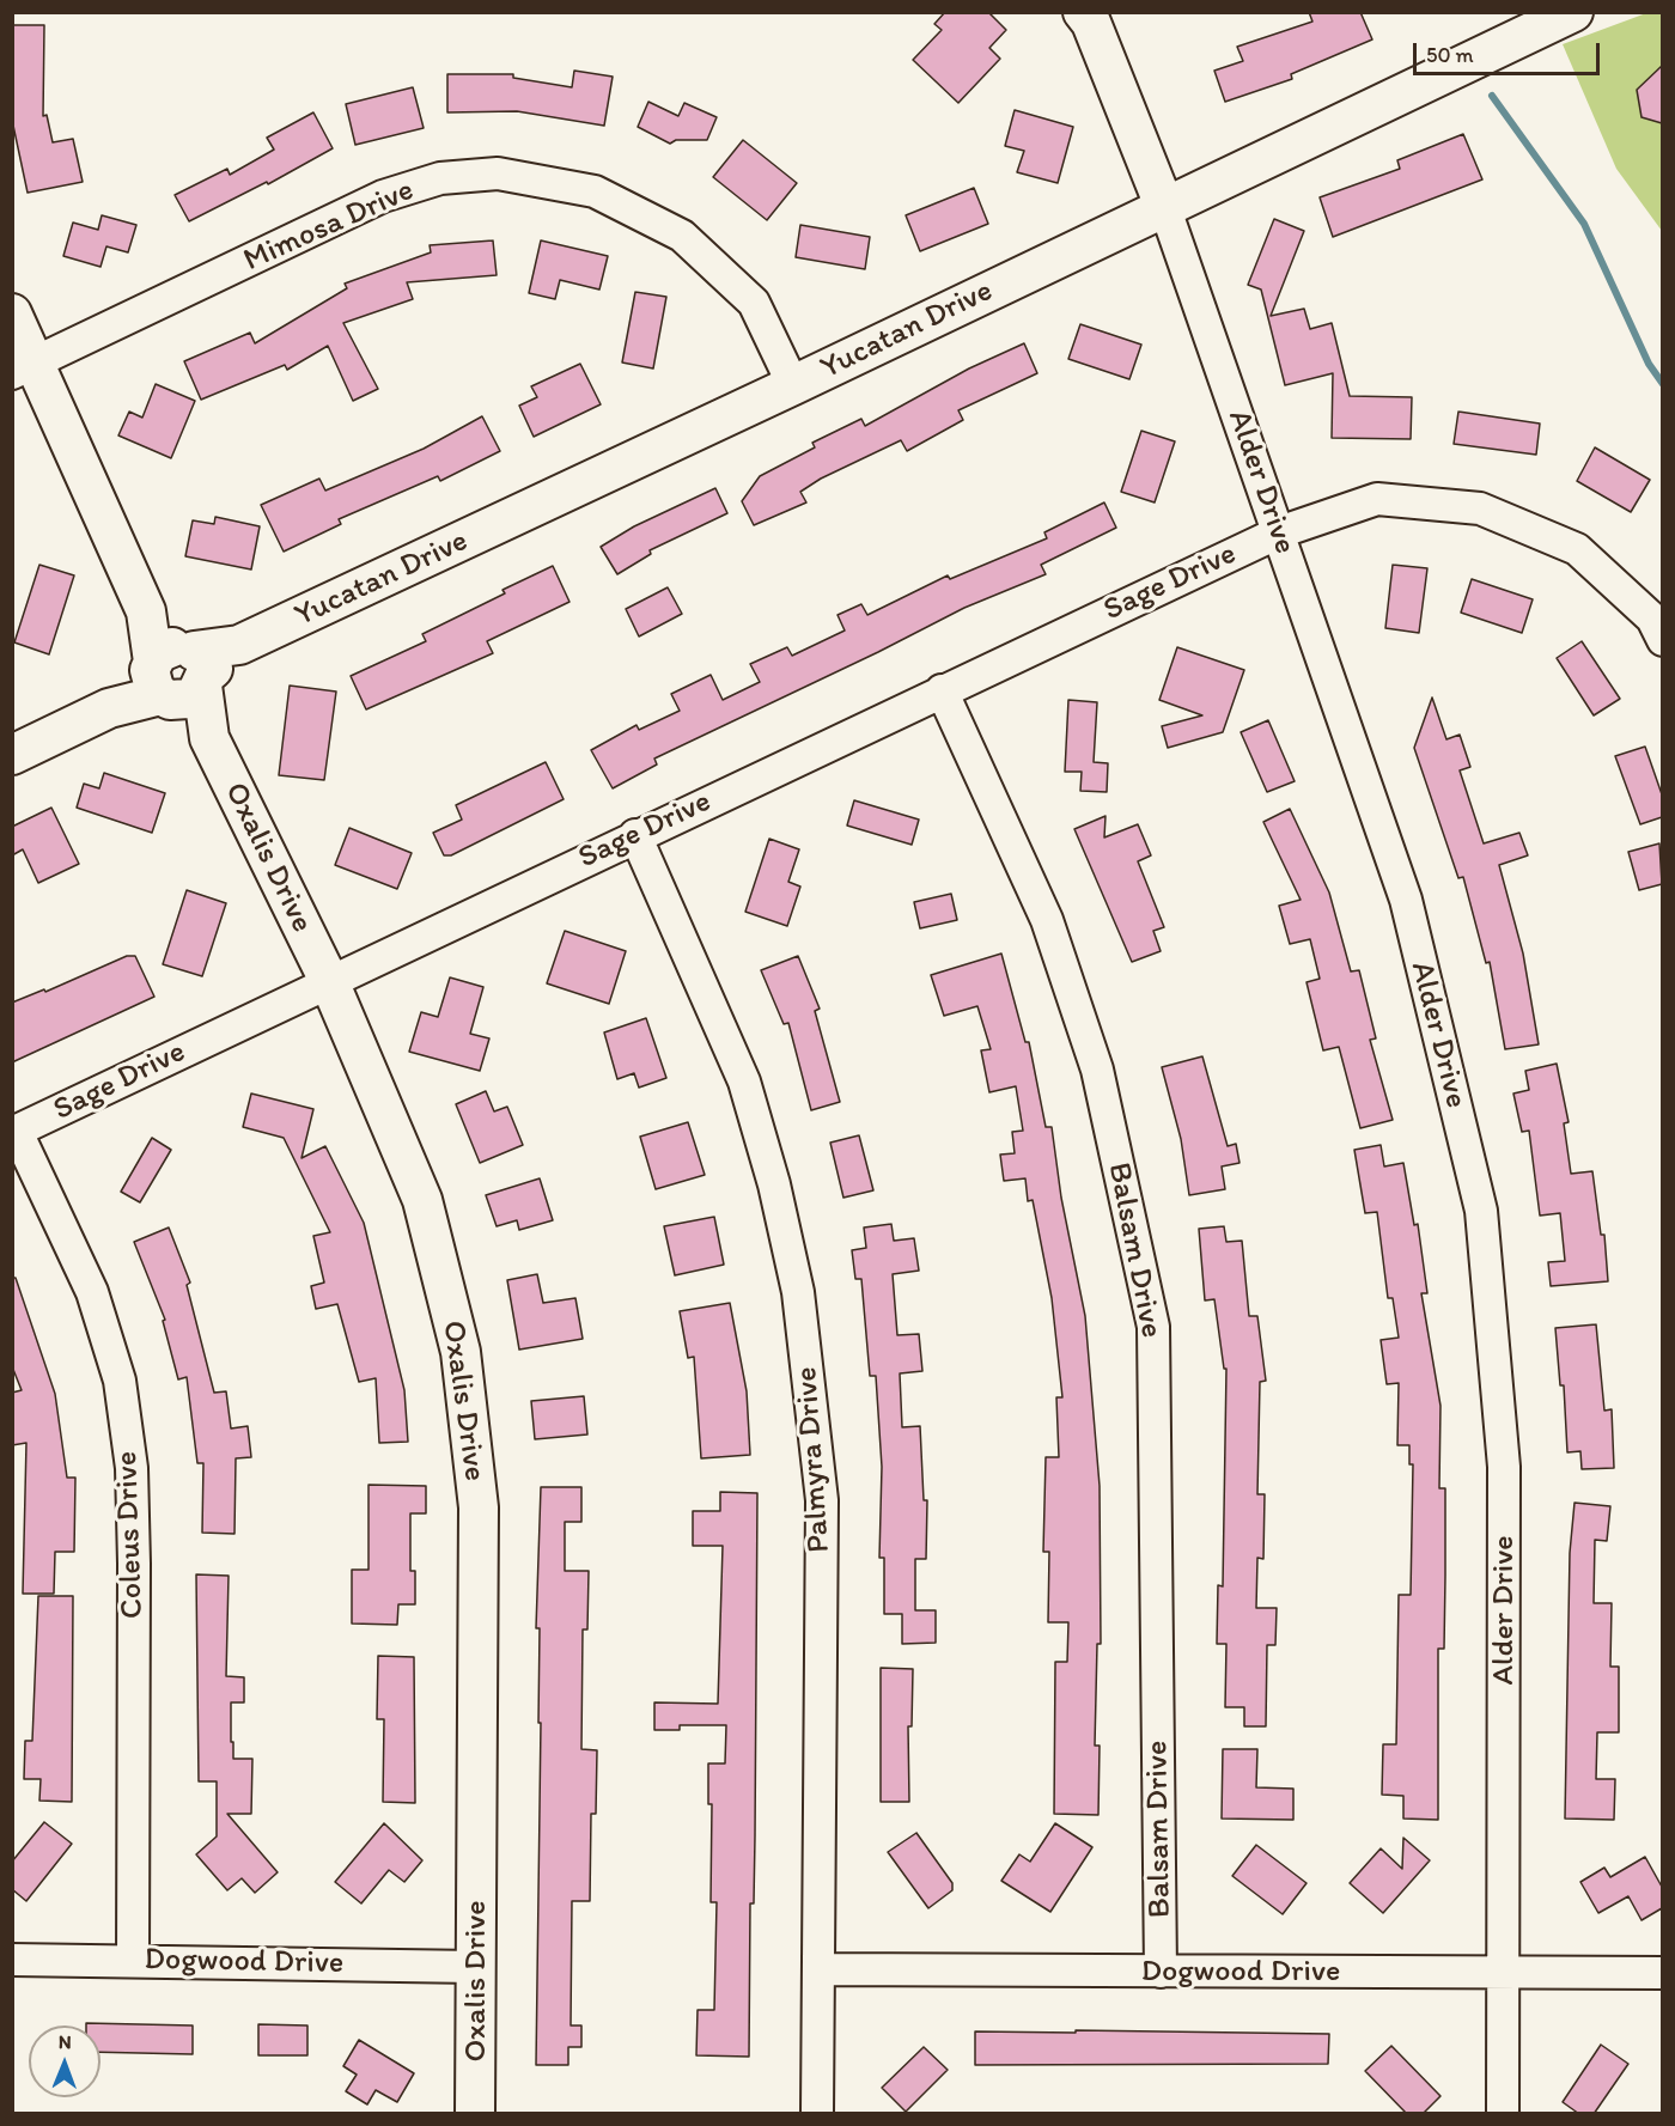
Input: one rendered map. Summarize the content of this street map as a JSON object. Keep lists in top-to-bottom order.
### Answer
{
  "streets": {
    "street": [
      "Mimosa Drive",
      "Yucatan Drive",
      "Alder Drive",
      "Sage Drive",
      "Oxalis Drive",
      "Balsam Drive",
      "Palmyra Drive",
      "Coleus Drive",
      "Dogwood Drive"
    ]
  },
  "crossings": [
    ["Mimosa Drive", "Yucatan Drive"],
    ["Yucatan Drive", "Alder Drive"],
    ["Yucatan Drive", "Oxalis Drive"],
    ["Alder Drive", "Sage Drive"],
    ["Alder Drive", "Dogwood Drive"],
    ["Sage Drive", "Oxalis Drive"],
    ["Sage Drive", "Balsam Drive"],
    ["Sage Drive", "Palmyra Drive"],
    ["Sage Drive", "Coleus Drive"],
    ["Oxalis Drive", "Dogwood Drive"],
    ["Balsam Drive", "Dogwood Drive"],
    ["Palmyra Drive", "Dogwood Drive"],
    ["Coleus Drive", "Dogwood Drive"]
  ],
  "scale_bar": "50 m",
  "north": "top"
}
